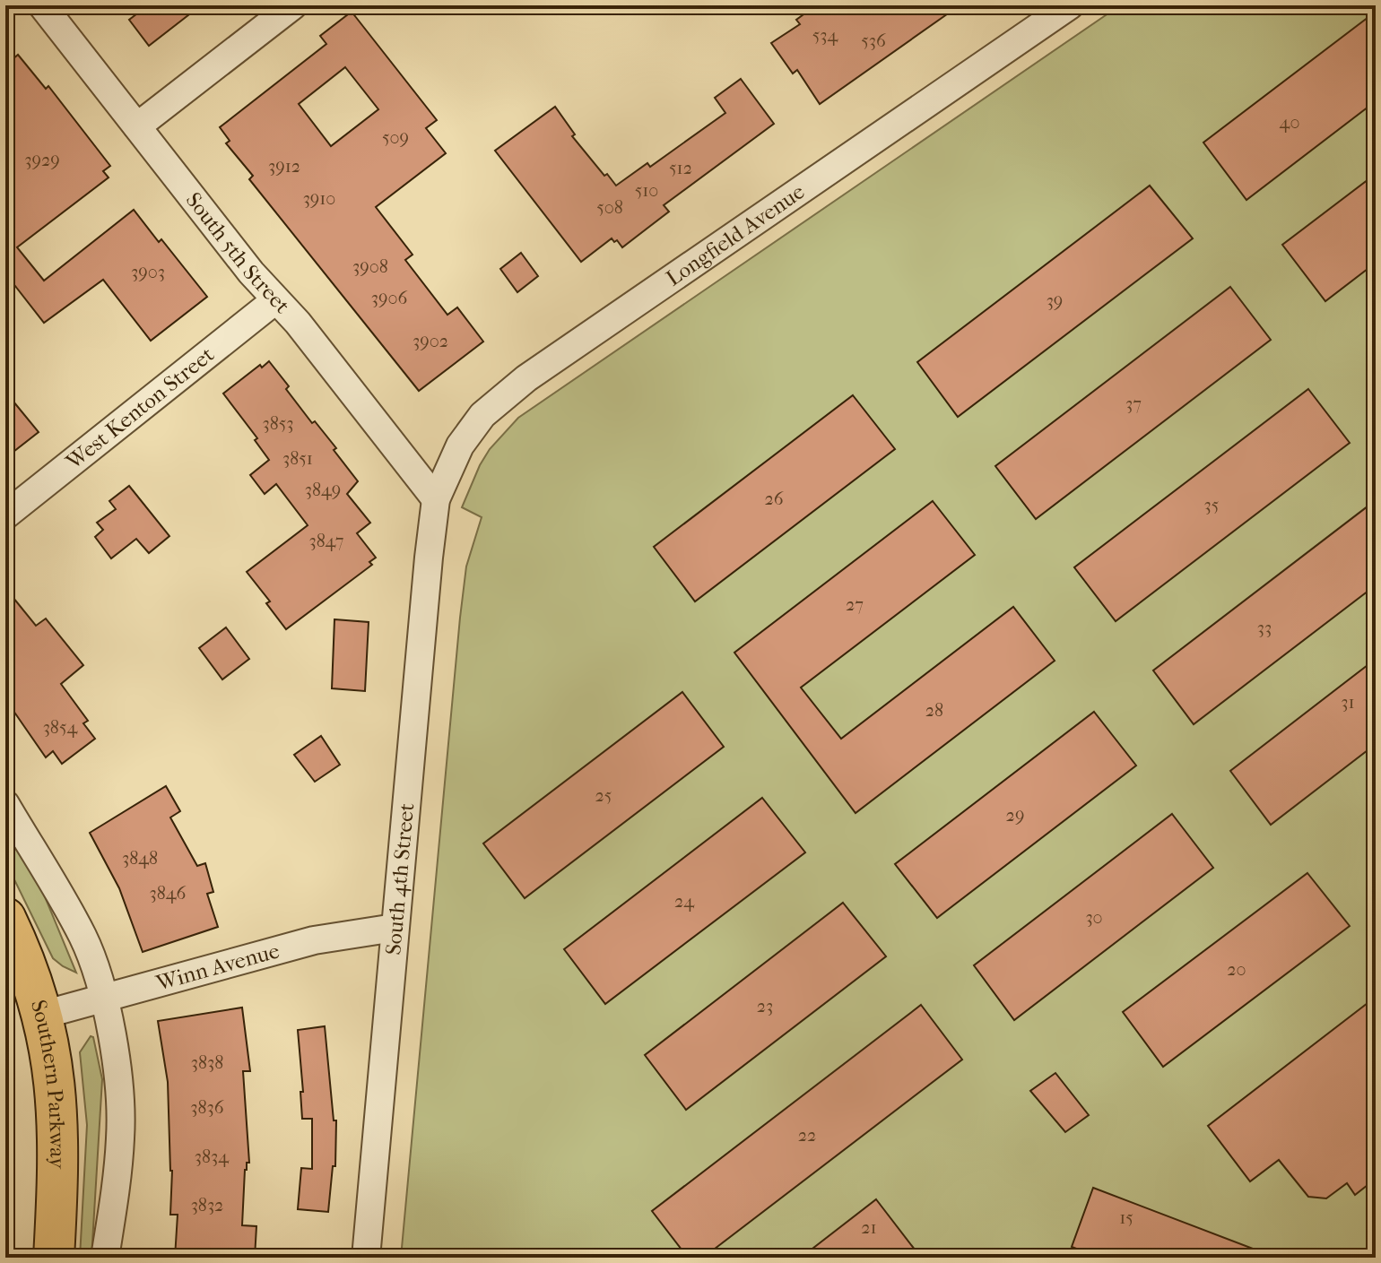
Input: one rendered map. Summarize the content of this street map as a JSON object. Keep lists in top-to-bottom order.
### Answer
{
  "streets": {
    "main road": ["Southern Parkway"],
    "street": [
      "Longfield Avenue",
      "South 5th Street",
      "West Kenton Street",
      "South 4th Street",
      "Winn Avenue"
    ]
  },
  "crossings": [
    ["Longfield Avenue", "South 5th Street"],
    ["Longfield Avenue", "South 4th Street"],
    ["South 5th Street", "West Kenton Street"],
    ["South 5th Street", "South 4th Street"],
    ["South 4th Street", "Winn Avenue"],
    ["Winn Avenue", "Southern Parkway"]
  ],
  "house_numbers": [
    "534",
    "536",
    "40",
    "509",
    "3929",
    "3912",
    "512",
    "510",
    "3910",
    "508",
    "3908",
    "3903",
    "3906",
    "39",
    "3902",
    "37",
    "3853",
    "3851",
    "3849",
    "26",
    "35",
    "3847",
    "27",
    "33",
    "31",
    "28",
    "3854",
    "25",
    "29",
    "3848",
    "3846",
    "24",
    "30",
    "20",
    "23",
    "3838",
    "3836",
    "22",
    "3834",
    "3832",
    "15",
    "21"
  ]
}
